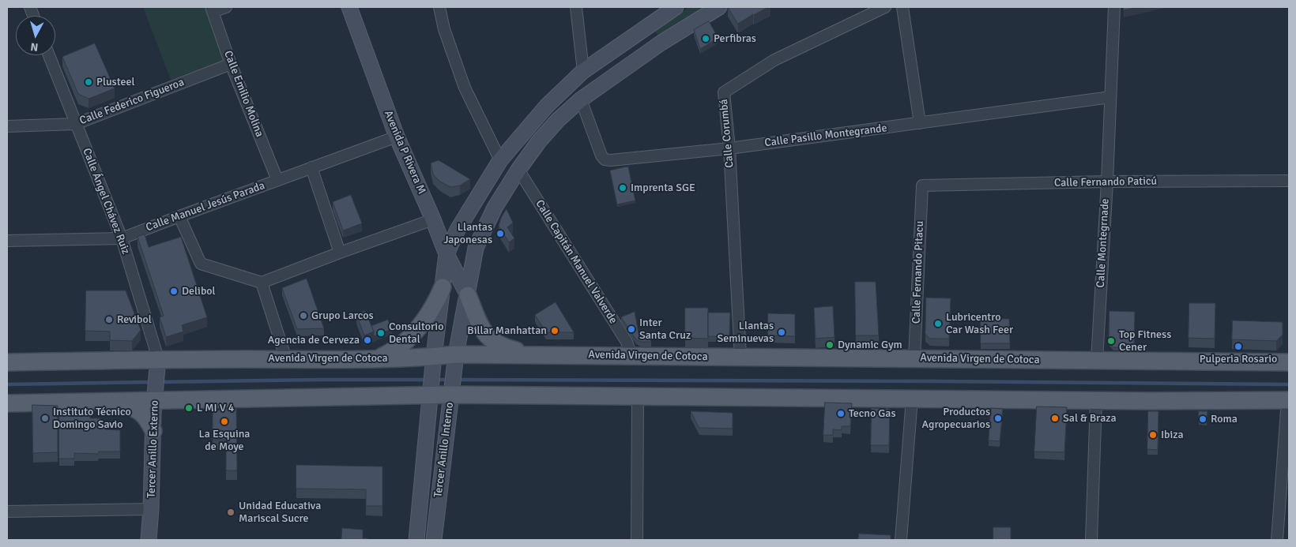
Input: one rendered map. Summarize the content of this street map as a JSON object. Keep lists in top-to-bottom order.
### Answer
{
  "streets": {
    "main road": [
      "Avenida P Rivera M",
      "Avenida Virgen de Cotoca",
      "Tercer Anillo Externo",
      "Tercer Anillo Interno"
    ],
    "street": [
      "Calle Emilio Molina",
      "Calle Federico Figueroa",
      "Calle Corumbá",
      "Calle Pasillo Montegrande",
      "Calle Fernando Paticú",
      "Calle Ángel Chávez Ruiz",
      "Calle Manuel Jesús Parada",
      "Calle Montegrnade",
      "Calle Capitán Manuel Valverde",
      "Calle Fernando Pitacu"
    ]
  },
  "crossings": [
    ["Calle Emilio Molina", "Calle Federico Figueroa"],
    ["Calle Emilio Molina", "Calle Manuel Jesús Parada"],
    ["Calle Federico Figueroa", "Calle Ángel Chávez Ruiz"],
    ["Calle Corumbá", "Calle Pasillo Montegrande"],
    ["Calle Corumbá", "Avenida Virgen de Cotoca"],
    ["Calle Pasillo Montegrande", "Calle Montegrnade"],
    ["Calle Pasillo Montegrande", "Tercer Anillo Interno"],
    ["Avenida P Rivera M", "Calle Manuel Jesús Parada"],
    ["Avenida P Rivera M", "Tercer Anillo Interno"],
    ["Calle Fernando Paticú", "Calle Montegrnade"],
    ["Calle Fernando Paticú", "Calle Fernando Pitacu"],
    ["Calle Ángel Chávez Ruiz", "Calle Manuel Jesús Parada"],
    ["Calle Ángel Chávez Ruiz", "Avenida Virgen de Cotoca"],
    ["Calle Ángel Chávez Ruiz", "Tercer Anillo Externo"],
    ["Calle Montegrnade", "Avenida Virgen de Cotoca"],
    ["Calle Capitán Manuel Valverde", "Avenida Virgen de Cotoca"],
    ["Calle Capitán Manuel Valverde", "Tercer Anillo Interno"],
    ["Calle Fernando Pitacu", "Avenida Virgen de Cotoca"],
    ["Avenida Virgen de Cotoca", "Tercer Anillo Externo"],
    ["Avenida Virgen de Cotoca", "Tercer Anillo Interno"]
  ],
  "places": [
    "Perfibras",
    "Plusteel",
    "Imprenta SGE",
    "Llantas Japonesas",
    "Delibol",
    "Grupo Larcos",
    "Revibol",
    "Lubricentro Car Wash Feer",
    "Inter Santa Cruz",
    "Billar Manhattan",
    "Llantas Seminuevas",
    "Consultorio Dental",
    "Agencia de Cerveza",
    "Top Fitness Cener",
    "Dynamic Gym",
    "Pulperia Rosario",
    "L MI V 4",
    "Tecno Gas",
    "Instituto Técnico Domingo Savio",
    "Productos Agropecuarios",
    "Sal & Braza",
    "Roma",
    "La Esquina de Moye",
    "Ibiza",
    "Unidad Educativa Mariscal Sucre"
  ],
  "north": "bottom"
}
